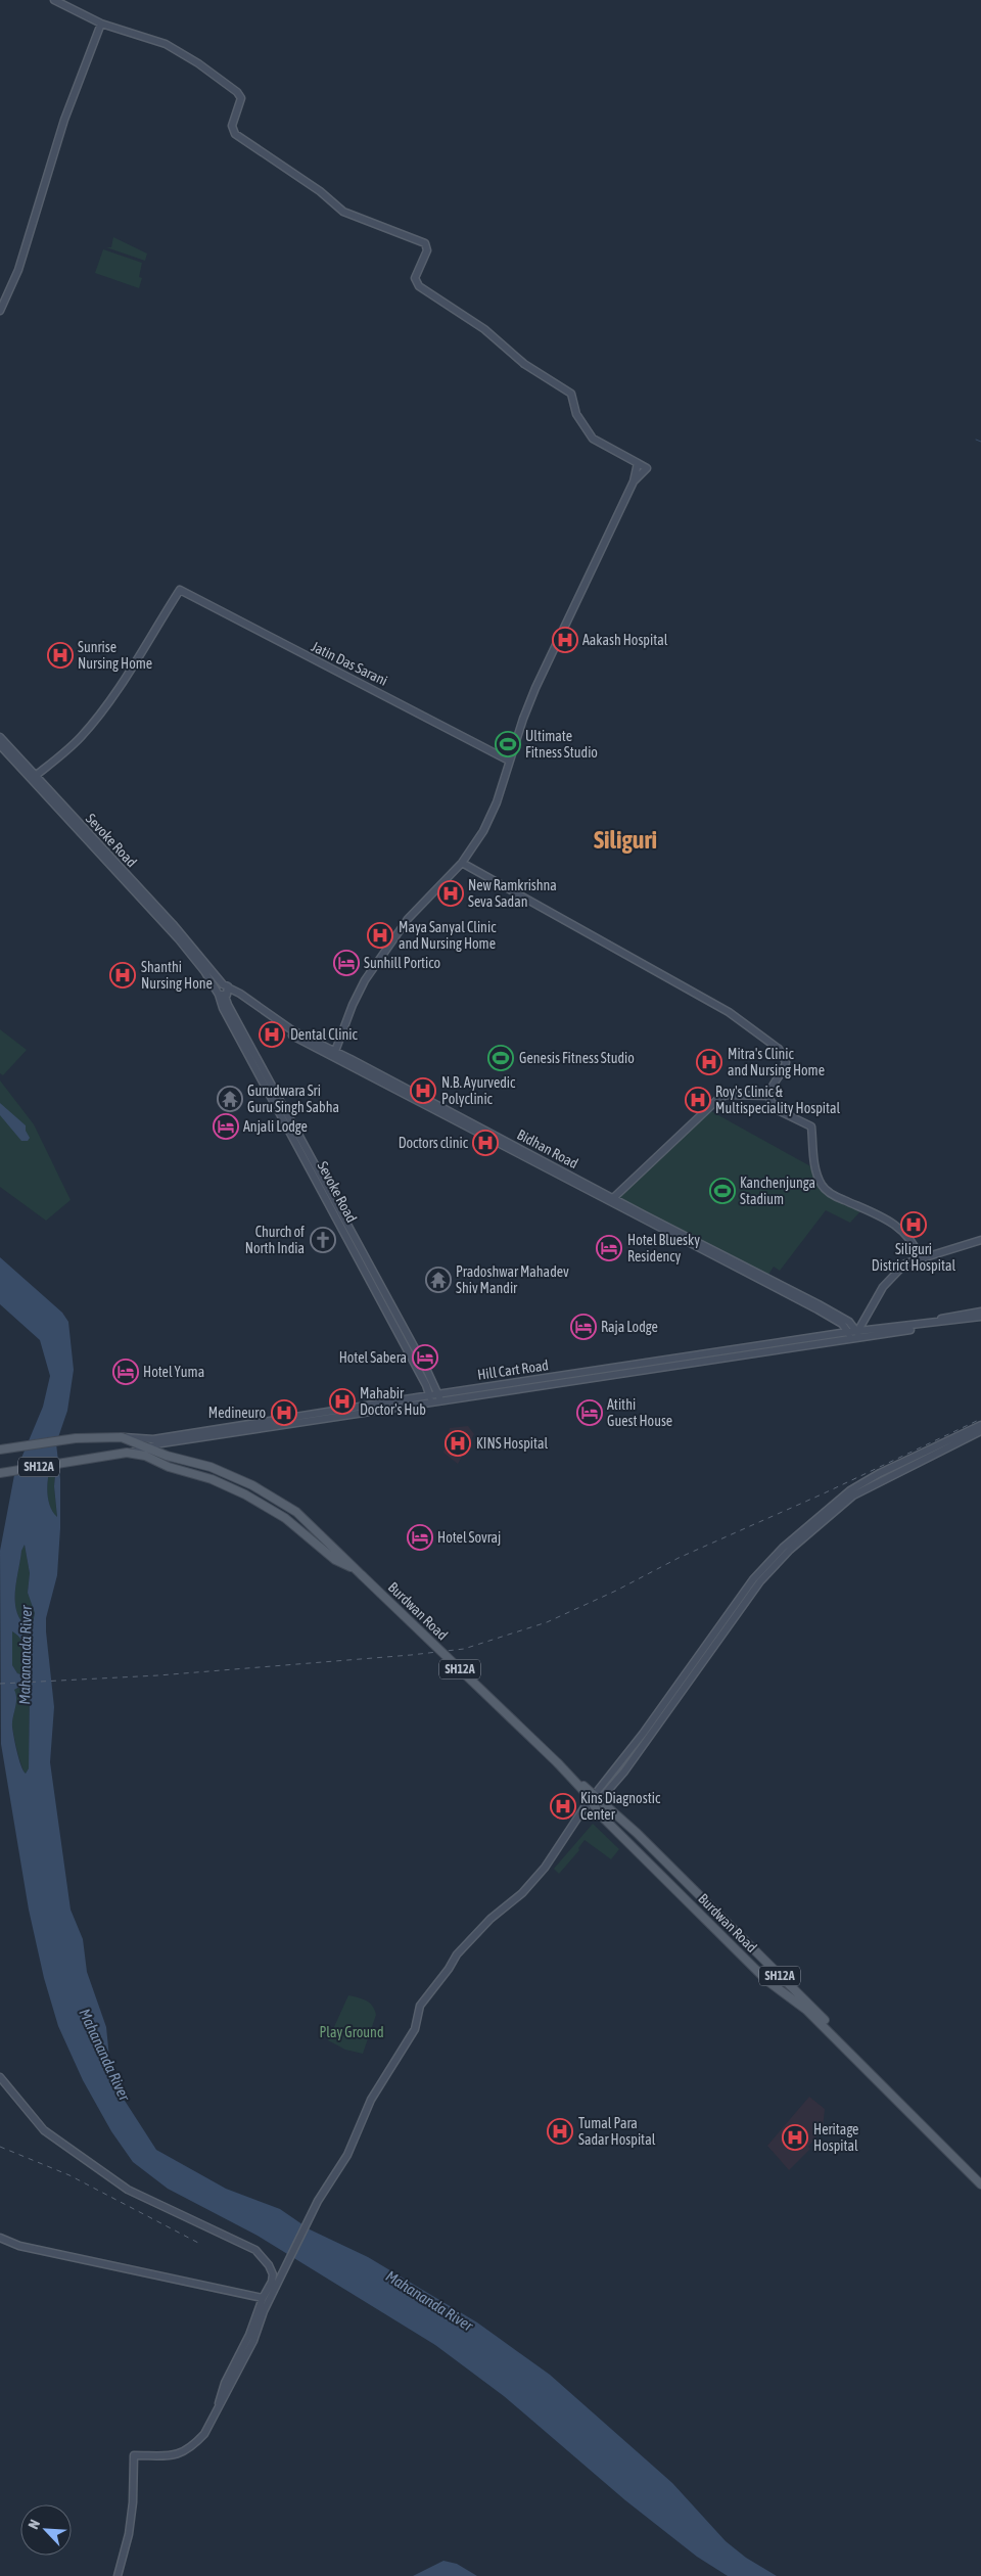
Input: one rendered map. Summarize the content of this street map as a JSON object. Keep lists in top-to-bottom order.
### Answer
{
  "streets": {
    "main road": ["Hill Cart Road", "SH12A", "Burdwan Road"],
    "street": ["Jatin Das Sarani", "Sevoke Road", "Bidhan Road"]
  },
  "crossings": [
    ["Jatin Das Sarani", "Sevoke Road"],
    ["Sevoke Road", "Bidhan Road"],
    ["Sevoke Road", "Hill Cart Road"],
    ["Bidhan Road", "Hill Cart Road"],
    ["Hill Cart Road", "SH12A"],
    ["Hill Cart Road", "Burdwan Road"],
    ["SH12A", "Burdwan Road"]
  ],
  "districts": ["Siliguri"],
  "water": ["Mahananda River"],
  "parks": ["Play Ground"],
  "places": {
    "hospital": [
      "Aakash Hospital",
      "Sunrise Nursing Home",
      "New Ramkrishna Seva Sadan",
      "Maya Sanyal Clinic and Nursing Home",
      "Shanthi Nursing Hone",
      "Dental Clinic",
      "Mitra's Clinic and Nursing Home",
      "N.B. Ayurvedic Polyclinic",
      "Roy's Clinic & Multispeciality Hospital",
      "Doctors clinic",
      "Siliguri District Hospital",
      "Mahabir Doctor's Hub",
      "Medineuro",
      "KINS Hospital",
      "Kins Diagnostic Center",
      "Tumal Para Sadar Hospital",
      "Heritage Hospital"
    ],
    "sports": ["Ultimate Fitness Studio", "Genesis Fitness Studio", "Kanchenjunga Stadium"],
    "hotel": [
      "Sunhill Portico",
      "Anjali Lodge",
      "Hotel Bluesky Residency",
      "Raja Lodge",
      "Hotel Sabera",
      "Hotel Yuma",
      "Atithi Guest House",
      "Hotel Sovraj"
    ],
    "temple": ["Gurudwara Sri Guru Singh Sabha", "Pradoshwar Mahadev Shiv Mandir"],
    "church": ["Church of North India"]
  },
  "north": "top left"
}
